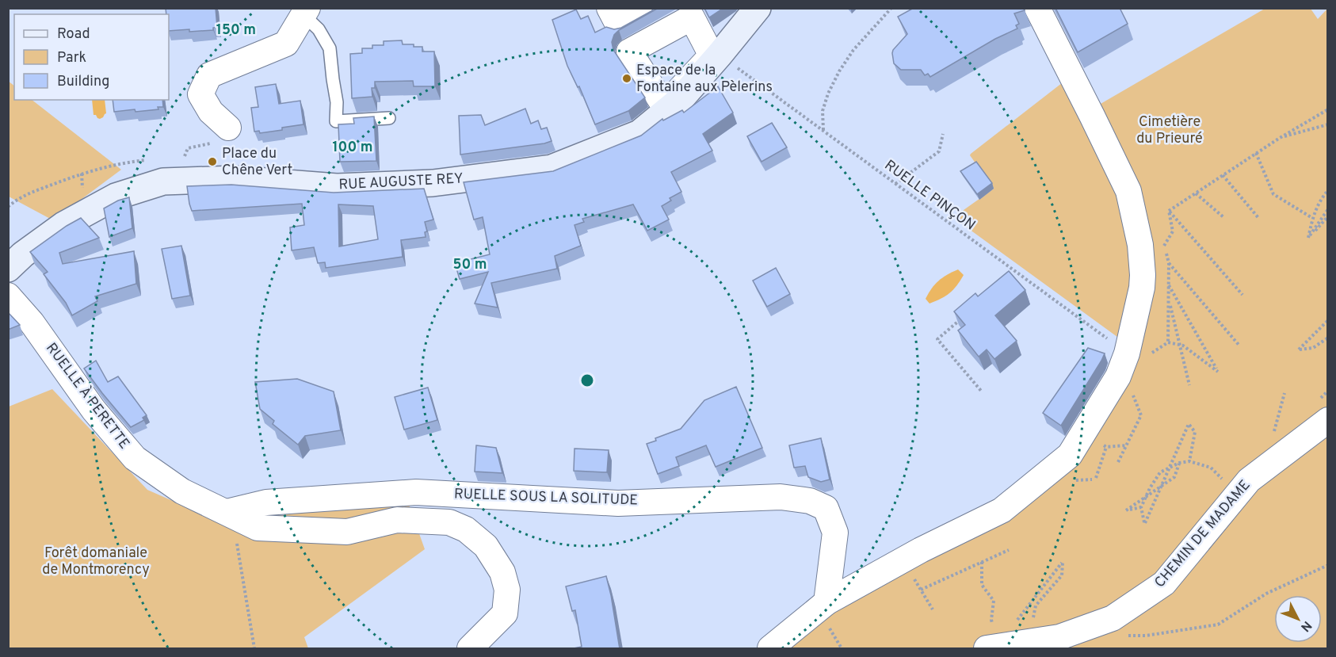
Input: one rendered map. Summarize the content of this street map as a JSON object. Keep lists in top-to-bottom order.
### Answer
{
  "streets": {
    "street": [
      "RUE AUGUSTE REY",
      "RUELLE À PERETTE",
      "RUELLE SOUS LA SOLITUDE",
      "CHEMIN DE MADAME"
    ],
    "path": ["RUELLE PINÇON"]
  },
  "crossings": [
    ["RUE AUGUSTE REY", "RUELLE PINÇON"],
    ["RUELLE À PERETTE", "RUELLE SOUS LA SOLITUDE"]
  ],
  "parks": ["Cimetière du Prieuré", "Forêt domaniale de Montmorency"],
  "places": ["Espace de la Fontaine aux Pèlerins", "Place du Chêne Vert"],
  "legend": ["Road", "Park", "Building"],
  "north": "bottom right",
  "rings": ["150 m", "100 m", "50 m"]
}
